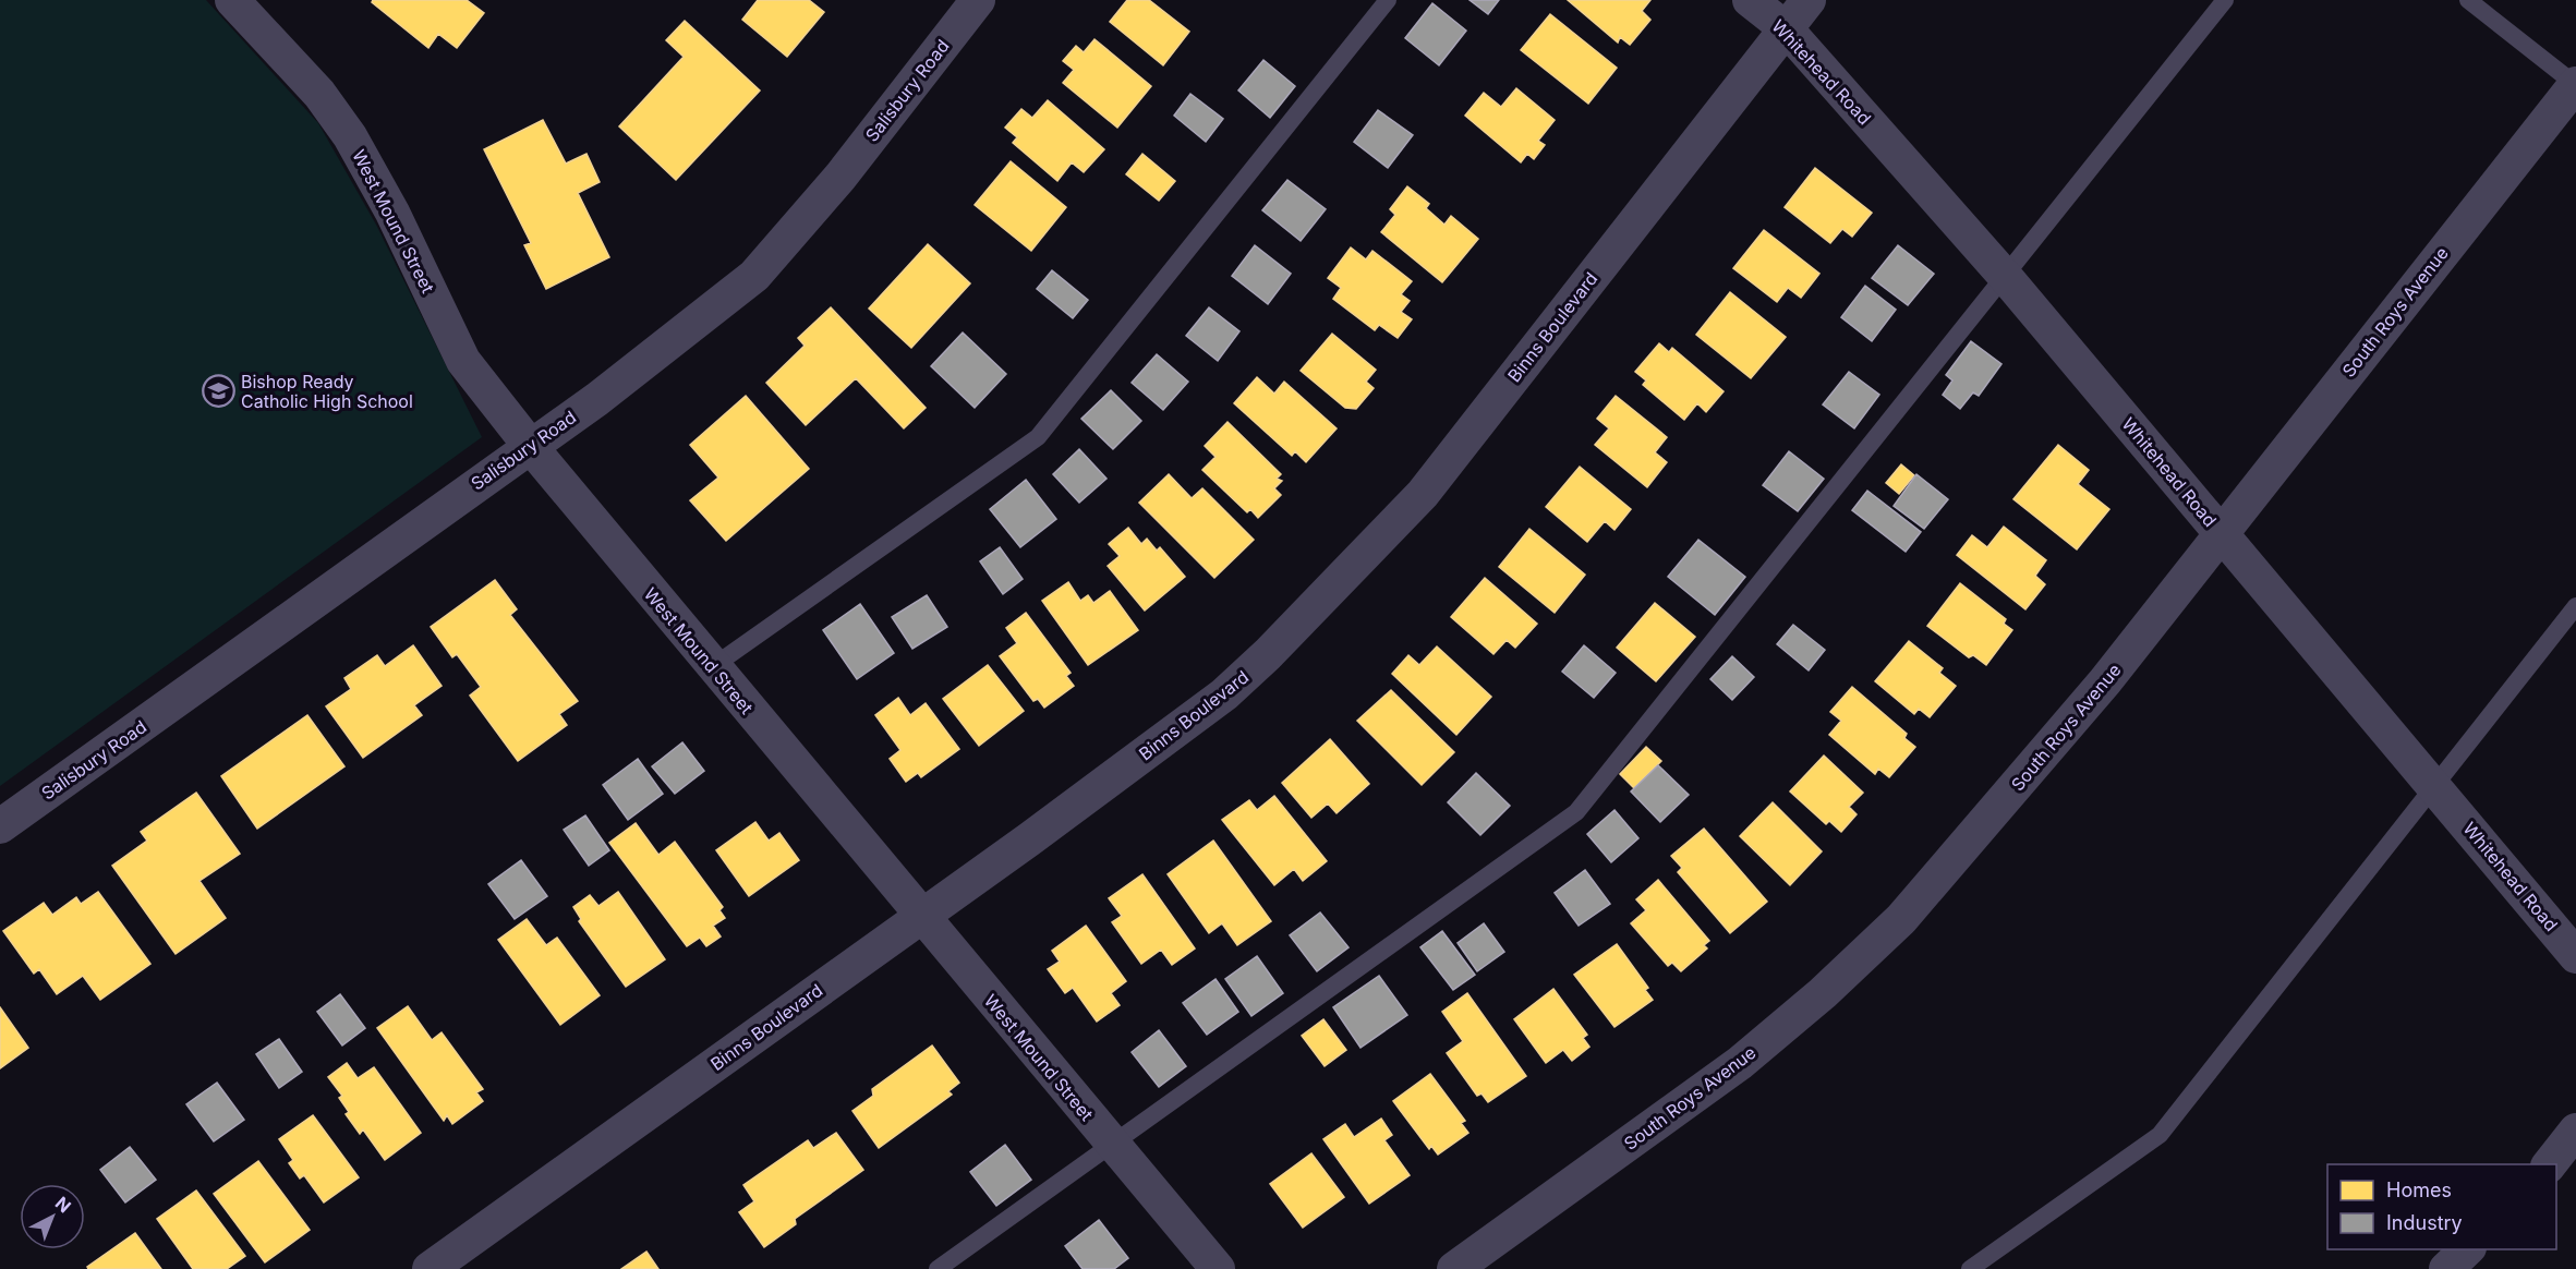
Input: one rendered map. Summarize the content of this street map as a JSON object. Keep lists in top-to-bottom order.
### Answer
{
  "streets": {
    "street": [
      "Whitehead Road",
      "Salisbury Road",
      "West Mound Street",
      "South Roys Avenue",
      "Binns Boulevard"
    ]
  },
  "crossings": [
    ["Whitehead Road", "South Roys Avenue"],
    ["Whitehead Road", "Binns Boulevard"],
    ["Salisbury Road", "West Mound Street"],
    ["West Mound Street", "Binns Boulevard"]
  ],
  "places": {
    "school or university": ["Bishop Ready Catholic High School"]
  },
  "legend": ["Homes", "Industry"],
  "north": "top right"
}
